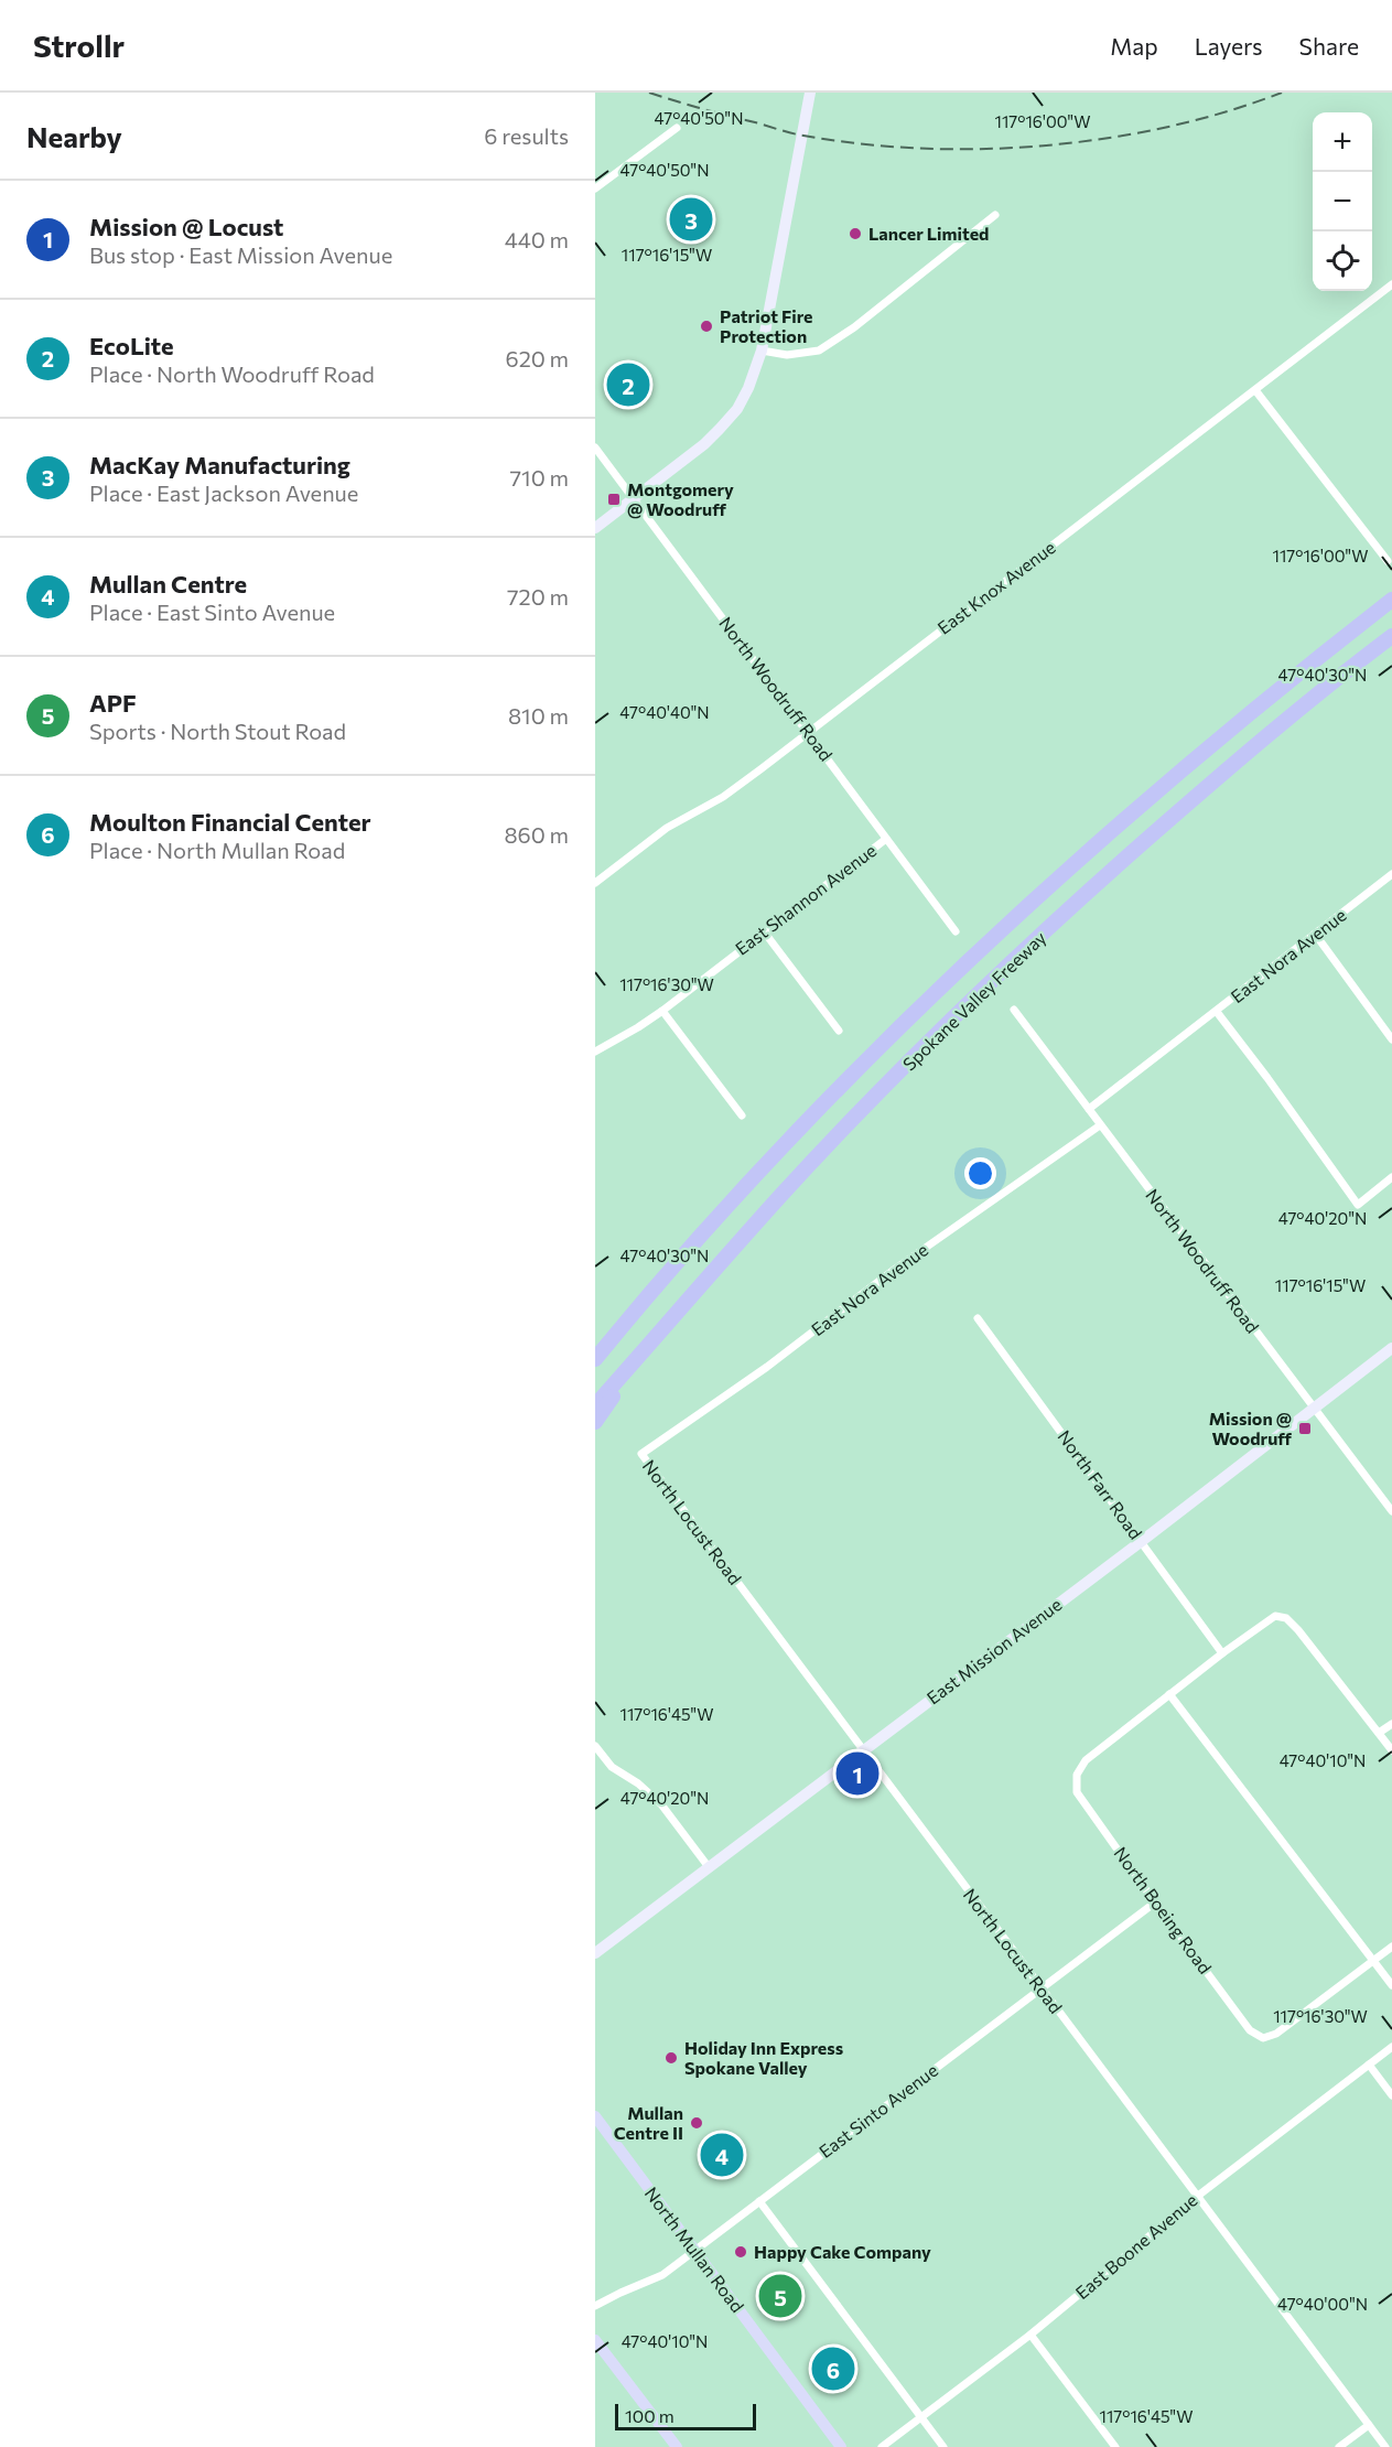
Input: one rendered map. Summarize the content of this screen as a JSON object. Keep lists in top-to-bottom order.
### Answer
{
  "streets": {
    "highway": ["Spokane Valley Freeway"],
    "main road": ["North Mullan Road"],
    "street": [
      "East Knox Avenue",
      "North Woodruff Road",
      "East Shannon Avenue",
      "East Nora Avenue",
      "North Farr Road",
      "North Locust Road",
      "East Mission Avenue",
      "North Boeing Road",
      "East Sinto Avenue",
      "East Boone Avenue"
    ]
  },
  "crossings": [
    ["East Knox Avenue", "North Woodruff Road"],
    ["North Woodruff Road", "East Shannon Avenue"],
    ["North Woodruff Road", "East Nora Avenue"],
    ["North Woodruff Road", "East Mission Avenue"],
    ["East Nora Avenue", "North Locust Road"],
    ["North Farr Road", "East Mission Avenue"],
    ["North Locust Road", "East Mission Avenue"],
    ["North Locust Road", "East Sinto Avenue"],
    ["North Locust Road", "East Boone Avenue"],
    ["North Boeing Road", "East Sinto Avenue"],
    ["East Sinto Avenue", "North Mullan Road"]
  ],
  "places": {
    "other": [
      "Lancer Limited",
      "Patriot Fire Protection",
      "Holiday Inn Express Spokane Valley",
      "Mullan Centre II",
      "Happy Cake Company"
    ],
    "transit": ["Montgomery @ Woodruff", "Mission @ Woodruff"]
  },
  "scale_bar": "100 m",
  "page": {
    "header": "Strollr",
    "nav": ["Map", "Layers", "Share"],
    "heading": ["Nearby", "6 results"],
    "map_buttons": ["+", "−"],
    "list": [
      {
        "mark": "1",
        "name": "Mission @ Locust",
        "note": "Bus stop · East Mission Avenue",
        "value": "440 m"
      },
      {
        "mark": "2",
        "name": "EcoLite",
        "note": "Place · North Woodruff Road",
        "value": "620 m"
      },
      {
        "mark": "3",
        "name": "MacKay Manufacturing",
        "note": "Place · East Jackson Avenue",
        "value": "710 m"
      },
      {
        "mark": "4",
        "name": "Mullan Centre",
        "note": "Place · East Sinto Avenue",
        "value": "720 m"
      },
      {
        "mark": "5",
        "name": "APF",
        "note": "Sports · North Stout Road",
        "value": "810 m"
      },
      {
        "mark": "6",
        "name": "Moulton Financial Center",
        "note": "Place · North Mullan Road",
        "value": "860 m"
      }
    ],
    "pins": [
      "3",
      "2",
      "1",
      "4",
      "5",
      "6"
    ],
    "scale": "100 m"
  },
  "coordinates": [
    "47°40'50\"N",
    "117°16'00\"W",
    "117°16'15\"W",
    "47°40'30\"N",
    "47°40'40\"N",
    "117°16'30\"W",
    "47°40'20\"N",
    "117°16'45\"W",
    "47°40'10\"N",
    "47°40'00\"N"
  ]
}
